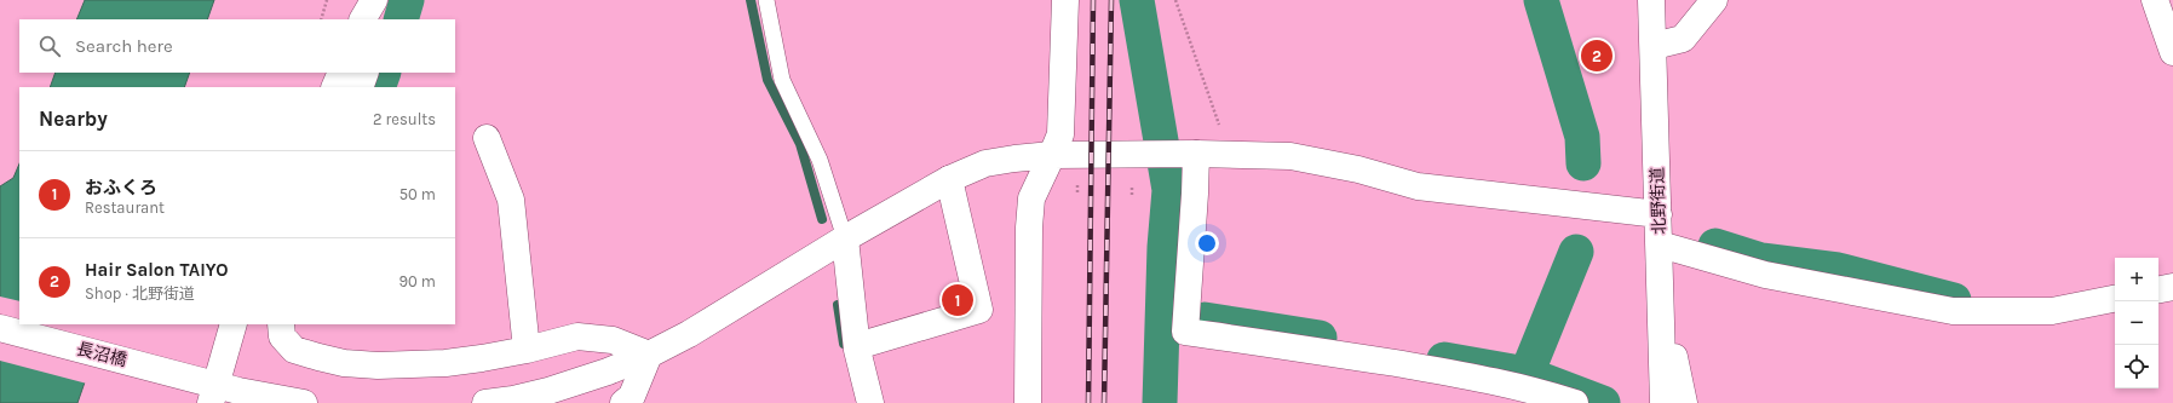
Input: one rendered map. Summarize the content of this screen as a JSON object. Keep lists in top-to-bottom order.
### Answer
{
  "streets": {
    "street": ["北野街道", "長沼橋"]
  },
  "page": {
    "search": "Search here",
    "pins": ["2", "1"],
    "heading": ["Nearby", "2 results"],
    "list": [
      {
        "mark": "1",
        "name": "おふくろ",
        "note": "Restaurant",
        "value": "50 m"
      },
      {
        "mark": "2",
        "name": "Hair Salon TAIYO",
        "note": "Shop · 北野街道",
        "value": "90 m"
      }
    ],
    "map_buttons": ["+", "−"]
  }
}
